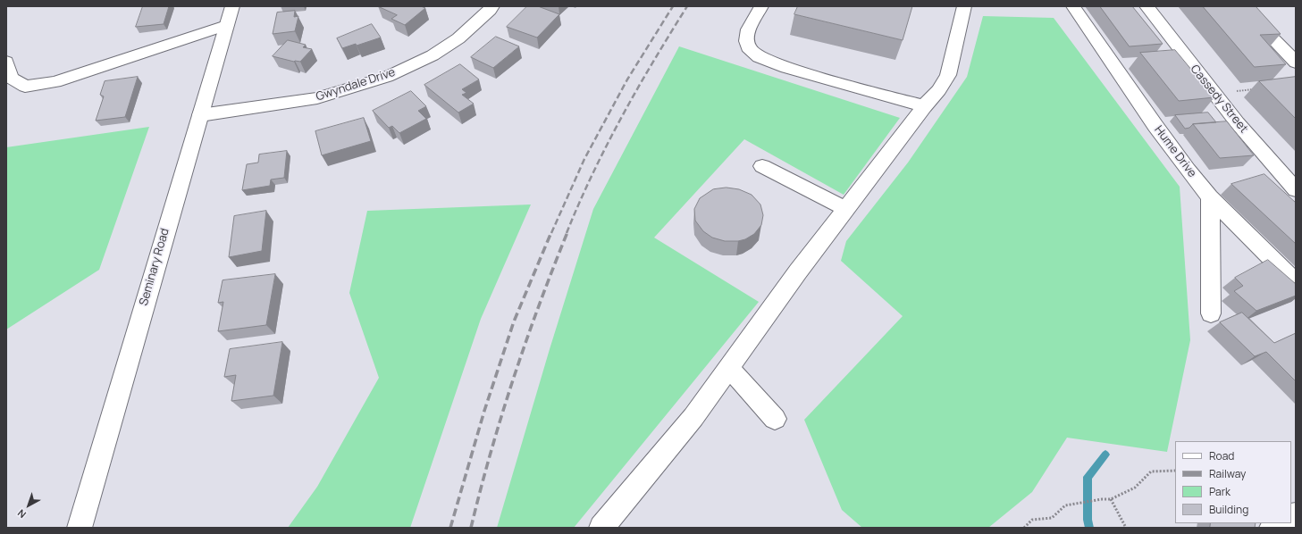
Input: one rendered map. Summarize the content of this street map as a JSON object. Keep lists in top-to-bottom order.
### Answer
{
  "streets": {
    "street": [
      "Gwyndale Drive",
      "Cassedy Street",
      "Hume Drive",
      "Seminary Road"
    ]
  },
  "crossings": [
    ["Gwyndale Drive", "Seminary Road"]
  ],
  "legend": [
    "Road",
    "Railway",
    "Park",
    "Building"
  ],
  "north": "bottom left"
}
